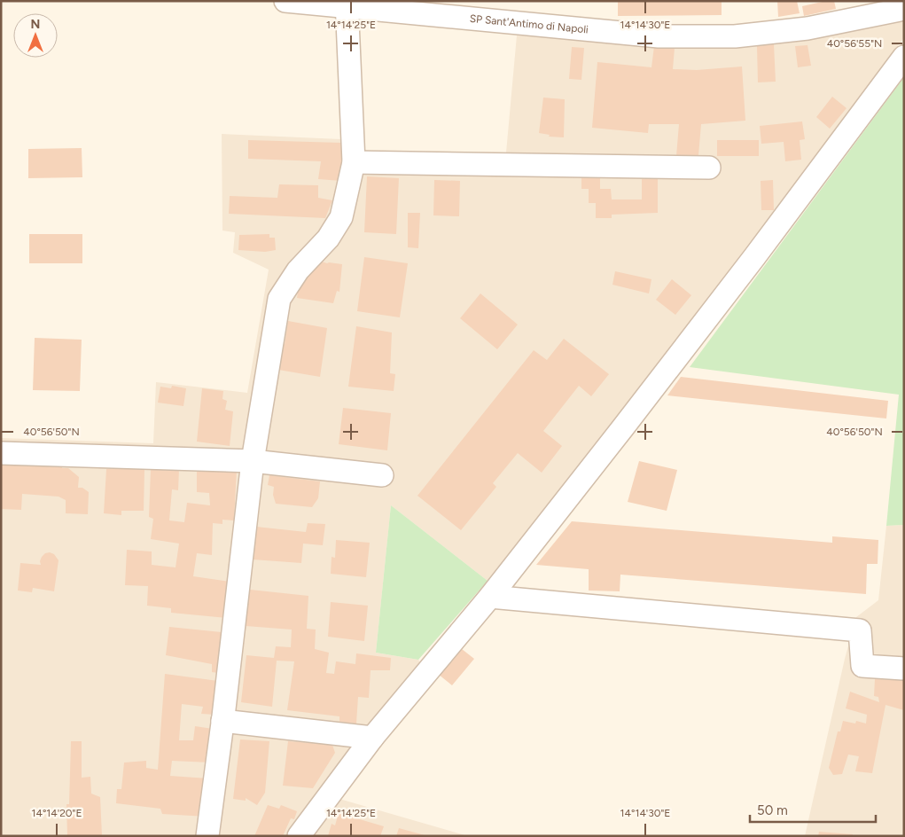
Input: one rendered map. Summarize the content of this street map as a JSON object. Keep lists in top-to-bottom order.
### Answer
{
  "streets": {
    "street": ["SP Sant'Antimo di Napoli"]
  },
  "scale_bar": "50 m",
  "north": "top",
  "coordinates": [
    "14°14'25\"E",
    "14°14'30\"E",
    "40°56'55\"N",
    "40°56'50\"N",
    "14°14'20\"E"
  ]
}
